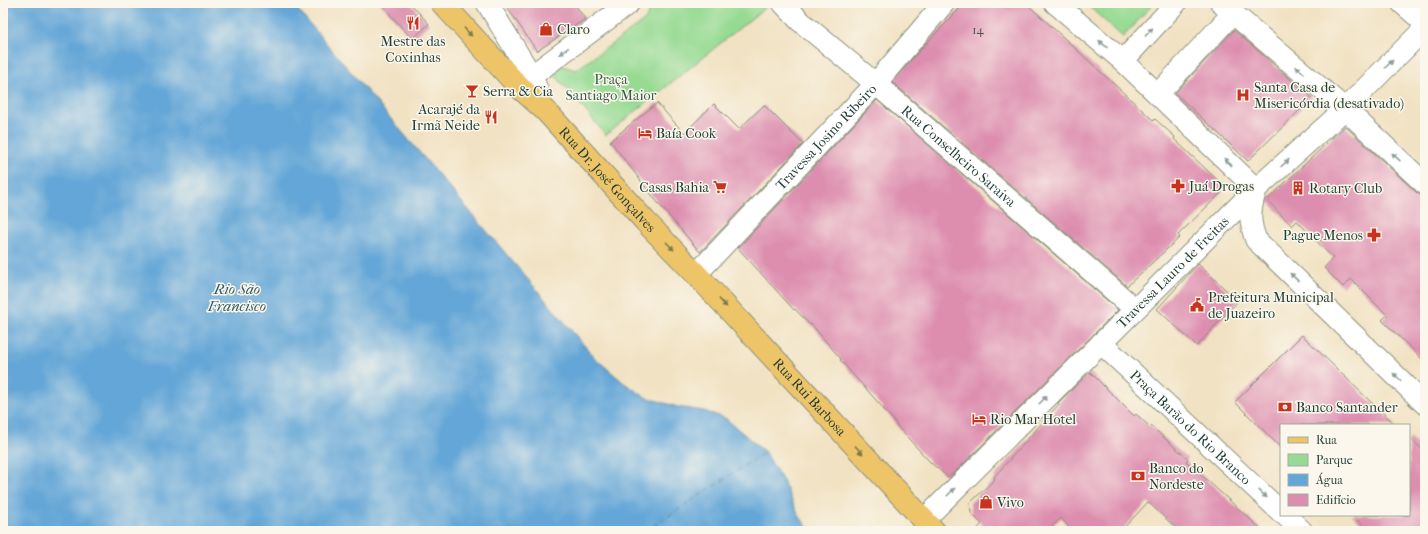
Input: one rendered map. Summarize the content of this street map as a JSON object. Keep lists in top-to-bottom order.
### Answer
{
  "streets": {
    "main road": ["Rua Dr. José Gonçalves", "Rua Rui Barbosa"],
    "street": [
      "Travessa Josino Ribeiro",
      "Rua Conselheiro Saraiva",
      "Travessa Lauro de Freitas",
      "Praça Barão do Rio Branco"
    ]
  },
  "crossings": [
    ["Travessa Josino Ribeiro", "Rua Conselheiro Saraiva"],
    ["Travessa Josino Ribeiro", "Rua Dr. José Gonçalves"],
    ["Travessa Josino Ribeiro", "Rua Rui Barbosa"],
    ["Rua Conselheiro Saraiva", "Travessa Lauro de Freitas"],
    ["Rua Dr. José Gonçalves", "Rua Rui Barbosa"],
    ["Travessa Lauro de Freitas", "Rua Rui Barbosa"],
    ["Travessa Lauro de Freitas", "Praça Barão do Rio Branco"]
  ],
  "one_way": ["Rua Dr. José Gonçalves", "Travessa Lauro de Freitas", "Rua Rui Barbosa"],
  "water": ["Rio São Francisco"],
  "parks": ["Praça Santiago Maior"],
  "places": {
    "restaurant": ["Mestre das Coxinhas", "Acarajé da Irmã Neide"],
    "shop": ["Claro", "Vivo"],
    "bar": ["Serra & Cia"],
    "hospital": ["Santa Casa de Misericórdia (desativado)"],
    "hotel": ["Baía Cook", "Rio Mar Hotel"],
    "pharmacy": ["Juá Drogas", "Pague Menos"],
    "supermarket": ["Casas Bahia"],
    "building": ["Rotary Club"],
    "public building": ["Prefeitura Municipal de Juazeiro"],
    "bank": ["Banco Santander", "Banco do Nordeste"]
  },
  "house_numbers": ["14"],
  "legend": [
    "Rua",
    "Parque",
    "Água",
    "Edifício"
  ]
}
